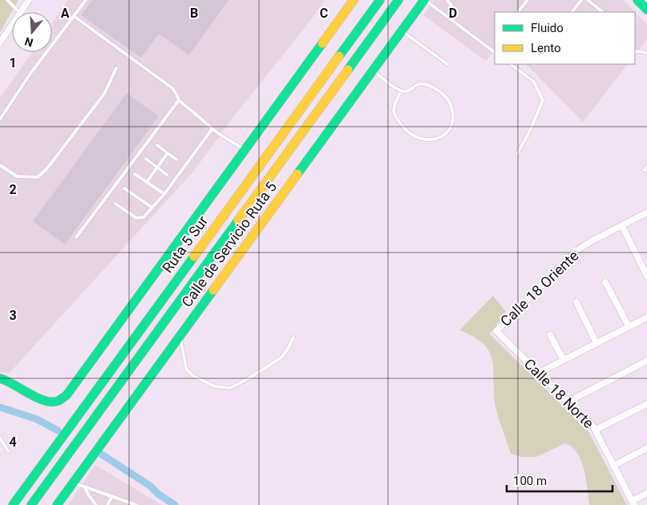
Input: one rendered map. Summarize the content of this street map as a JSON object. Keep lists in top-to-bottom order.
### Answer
{
  "streets": {
    "main road": ["Ruta 5 Sur", "Calle de Servicio Ruta 5"],
    "street": ["Calle 18 Oriente", "Calle 18 Norte"]
  },
  "crossings": [
    ["Calle 18 Oriente", "Calle 18 Norte"]
  ],
  "legend": ["Fluido", "Lento"],
  "scale_bar": "100 m",
  "north": "bottom",
  "grid": {
    "columns": [
      "A",
      "B",
      "C",
      "D"
    ],
    "rows": [
      "1",
      "2",
      "3",
      "4"
    ]
  }
}
